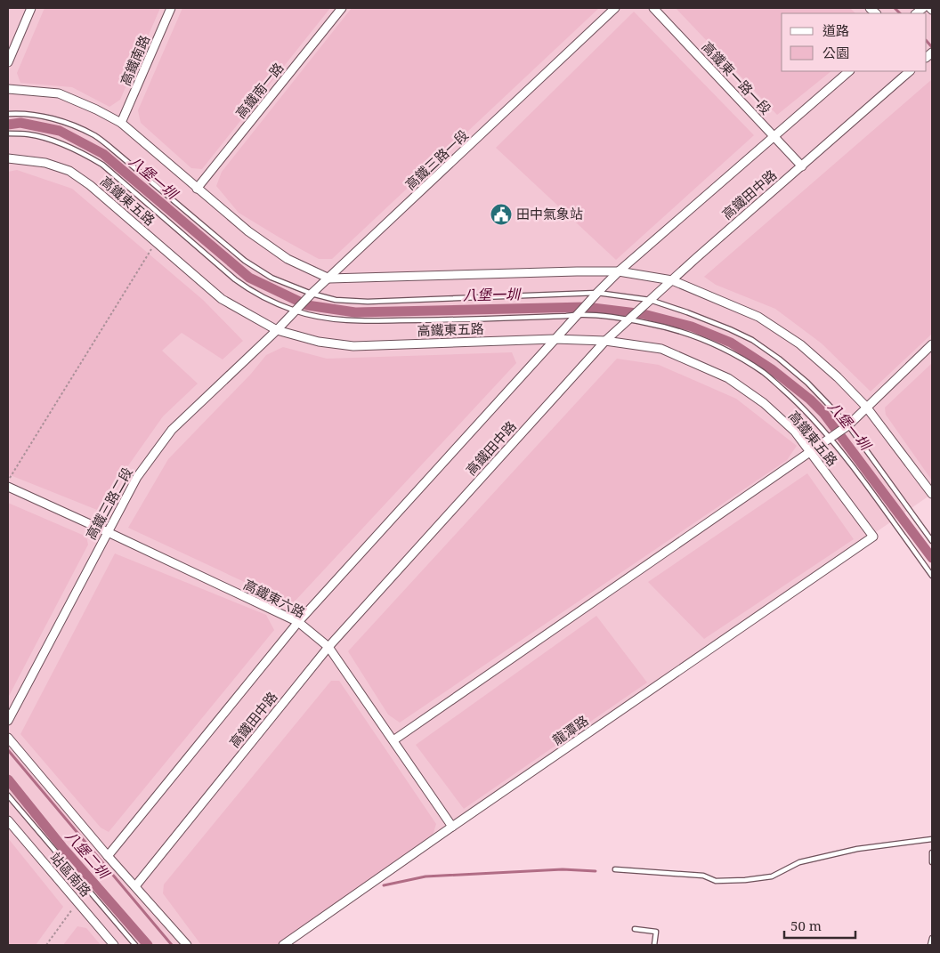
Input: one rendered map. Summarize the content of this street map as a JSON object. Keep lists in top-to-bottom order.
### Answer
{
  "streets": {
    "street": [
      "高鐵南路",
      "高鐵東一路一段",
      "高鐵南一路",
      "高鐵三路一段",
      "高鐵田中路",
      "高鐵東五路",
      "高鐵三路二段",
      "高鐵東六路",
      "龍潭路",
      "站區南路"
    ]
  },
  "crossings": [
    ["高鐵東一路一段", "高鐵田中路"],
    ["高鐵三路一段", "高鐵東五路"],
    ["高鐵三路一段", "高鐵三路二段"],
    ["高鐵田中路", "高鐵東五路"],
    ["高鐵田中路", "高鐵東六路"],
    ["高鐵東五路", "高鐵三路二段"],
    ["高鐵東五路", "龍潭路"],
    ["高鐵三路二段", "高鐵東六路"],
    ["高鐵東六路", "龍潭路"]
  ],
  "water": ["八堡一圳", "八堡二圳"],
  "places": {
    "public building": ["田中氣象站"]
  },
  "legend": ["道路", "公園"],
  "scale_bar": "50 m"
}
